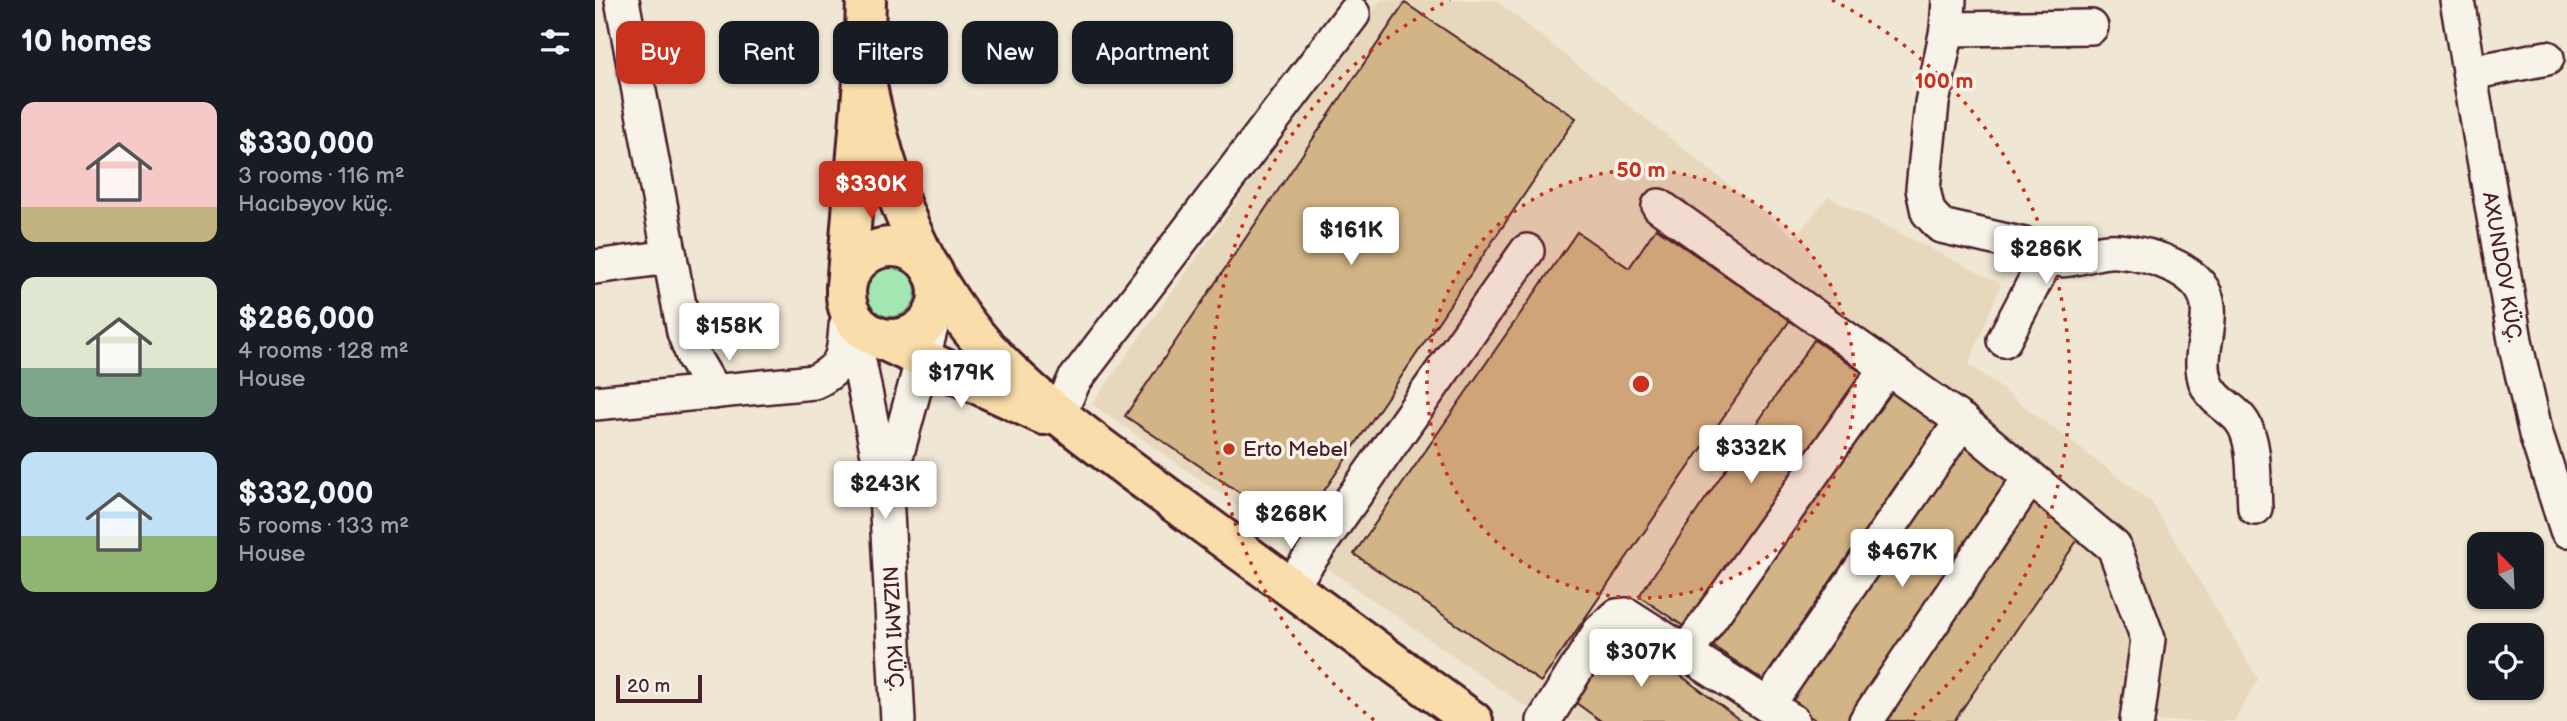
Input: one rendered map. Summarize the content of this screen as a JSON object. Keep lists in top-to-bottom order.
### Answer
{
  "streets": {
    "street": ["AXUNDOV KÜÇ.", "NIZAMI KÜÇ."]
  },
  "places": ["Erto Mebel"],
  "scale_bar": "20 m",
  "north": "top left",
  "page": {
    "heading": "10 homes",
    "chip": [
      "Buy",
      "Rent",
      "Filters",
      "New",
      "Apartment"
    ],
    "list": [
      {
        "name": "$330,000",
        "note": "3 rooms · 116 m² · Hacıbəyov küç."
      },
      {
        "name": "$286,000",
        "note": "4 rooms · 128 m² · House"
      },
      {
        "name": "$332,000",
        "note": "5 rooms · 133 m² · House"
      }
    ],
    "price": [
      "$330K",
      "$161K",
      "$286K",
      "$158K",
      "$179K",
      "$332K",
      "$243K",
      "$268K",
      "$467K",
      "$307K"
    ],
    "scale": "20 m"
  },
  "rings": ["100 m", "50 m"]
}
